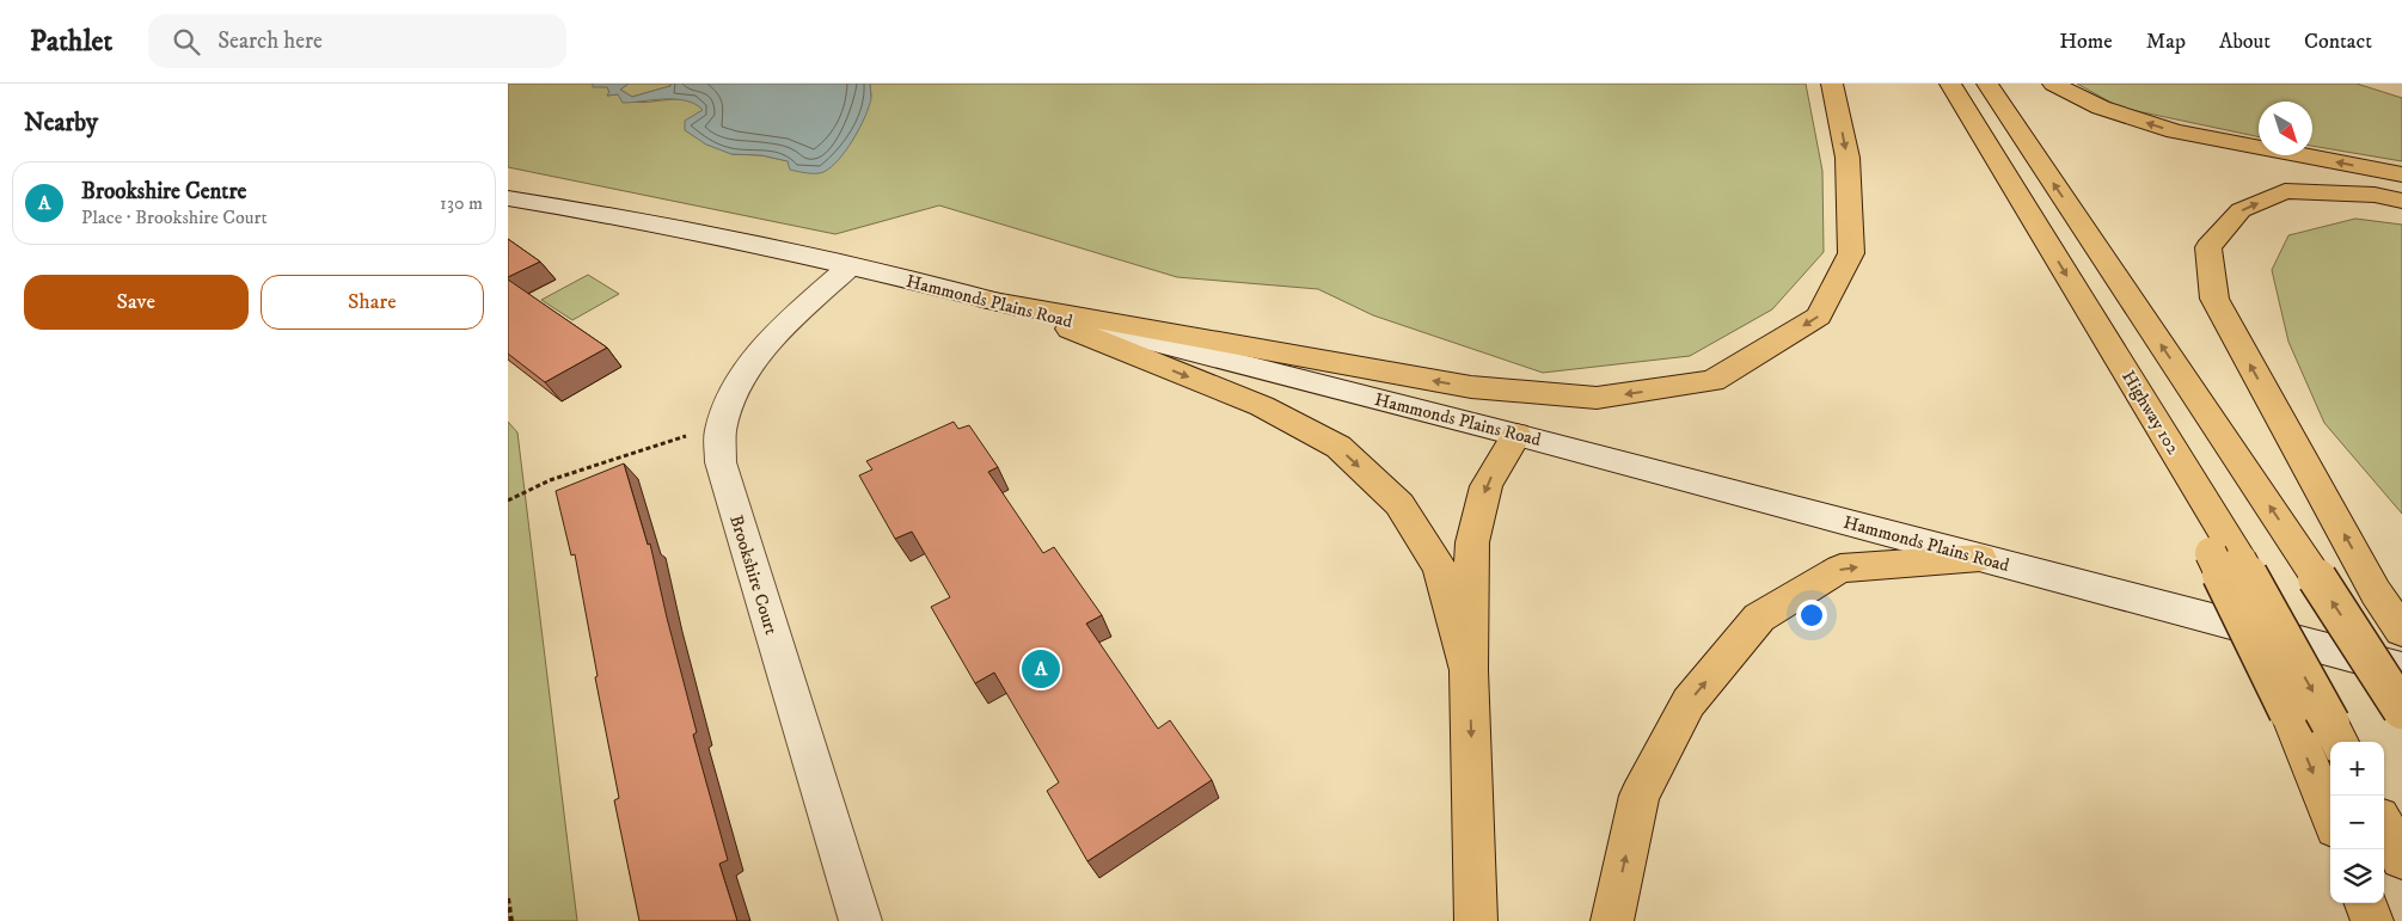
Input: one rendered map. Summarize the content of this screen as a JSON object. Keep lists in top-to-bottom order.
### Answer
{
  "streets": {
    "highway": ["Highway 102"],
    "main road": ["Hammonds Plains Road", "Brookshire Court"]
  },
  "crossings": [
    ["Hammonds Plains Road", "Brookshire Court"]
  ],
  "north": "bottom right",
  "page": {
    "header": "Pathlet",
    "search": "Search here",
    "nav": [
      "Home",
      "Map",
      "About",
      "Contact"
    ],
    "heading": "Nearby",
    "list": [
      {
        "mark": "A",
        "name": "Brookshire Centre",
        "note": "Place · Brookshire Court",
        "value": "130 m"
      }
    ],
    "buttons": ["Save", "Share"],
    "pins": "A",
    "map_buttons": ["+", "−"]
  }
}
